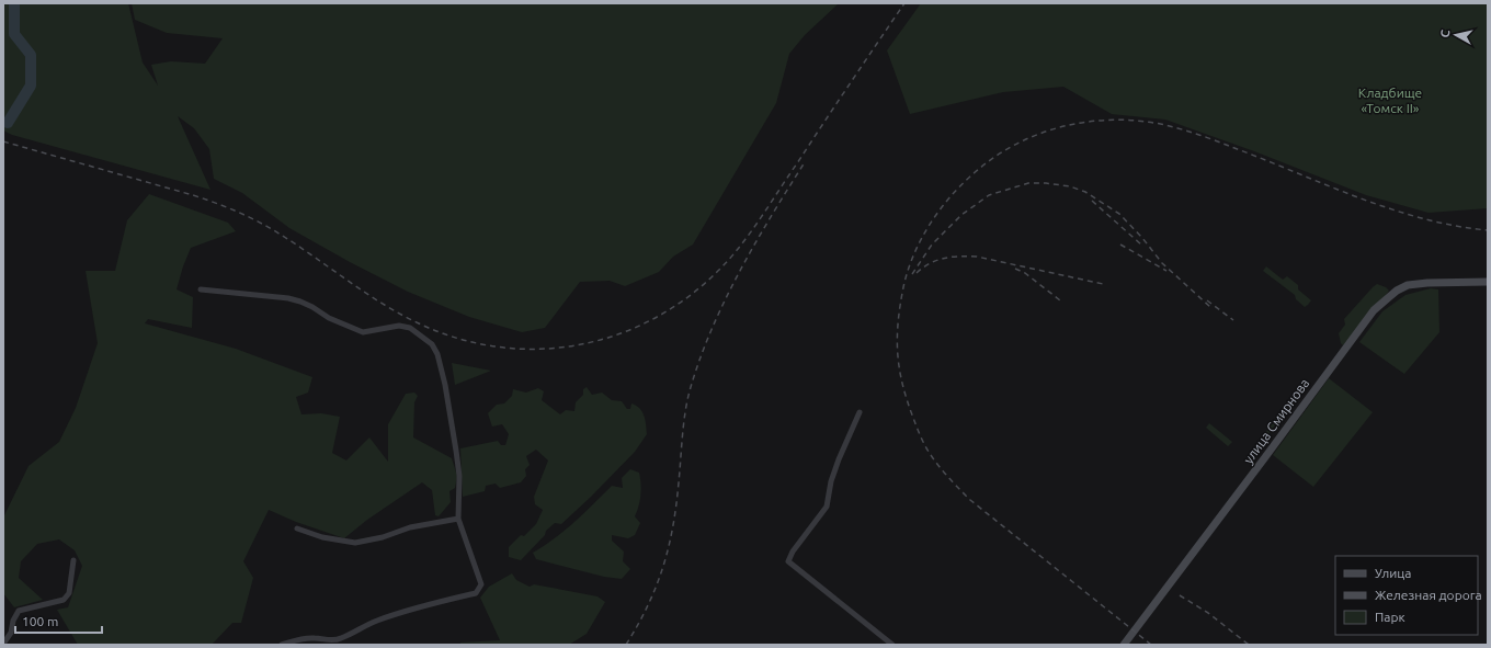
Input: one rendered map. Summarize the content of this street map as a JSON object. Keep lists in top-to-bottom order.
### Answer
{
  "streets": {
    "main road": ["улица Смирнова"]
  },
  "parks": ["Кладбище «Томск II»"],
  "legend": ["Улица", "Железная дорога", "Парк"],
  "scale_bar": "100 m",
  "north": "left"
}
